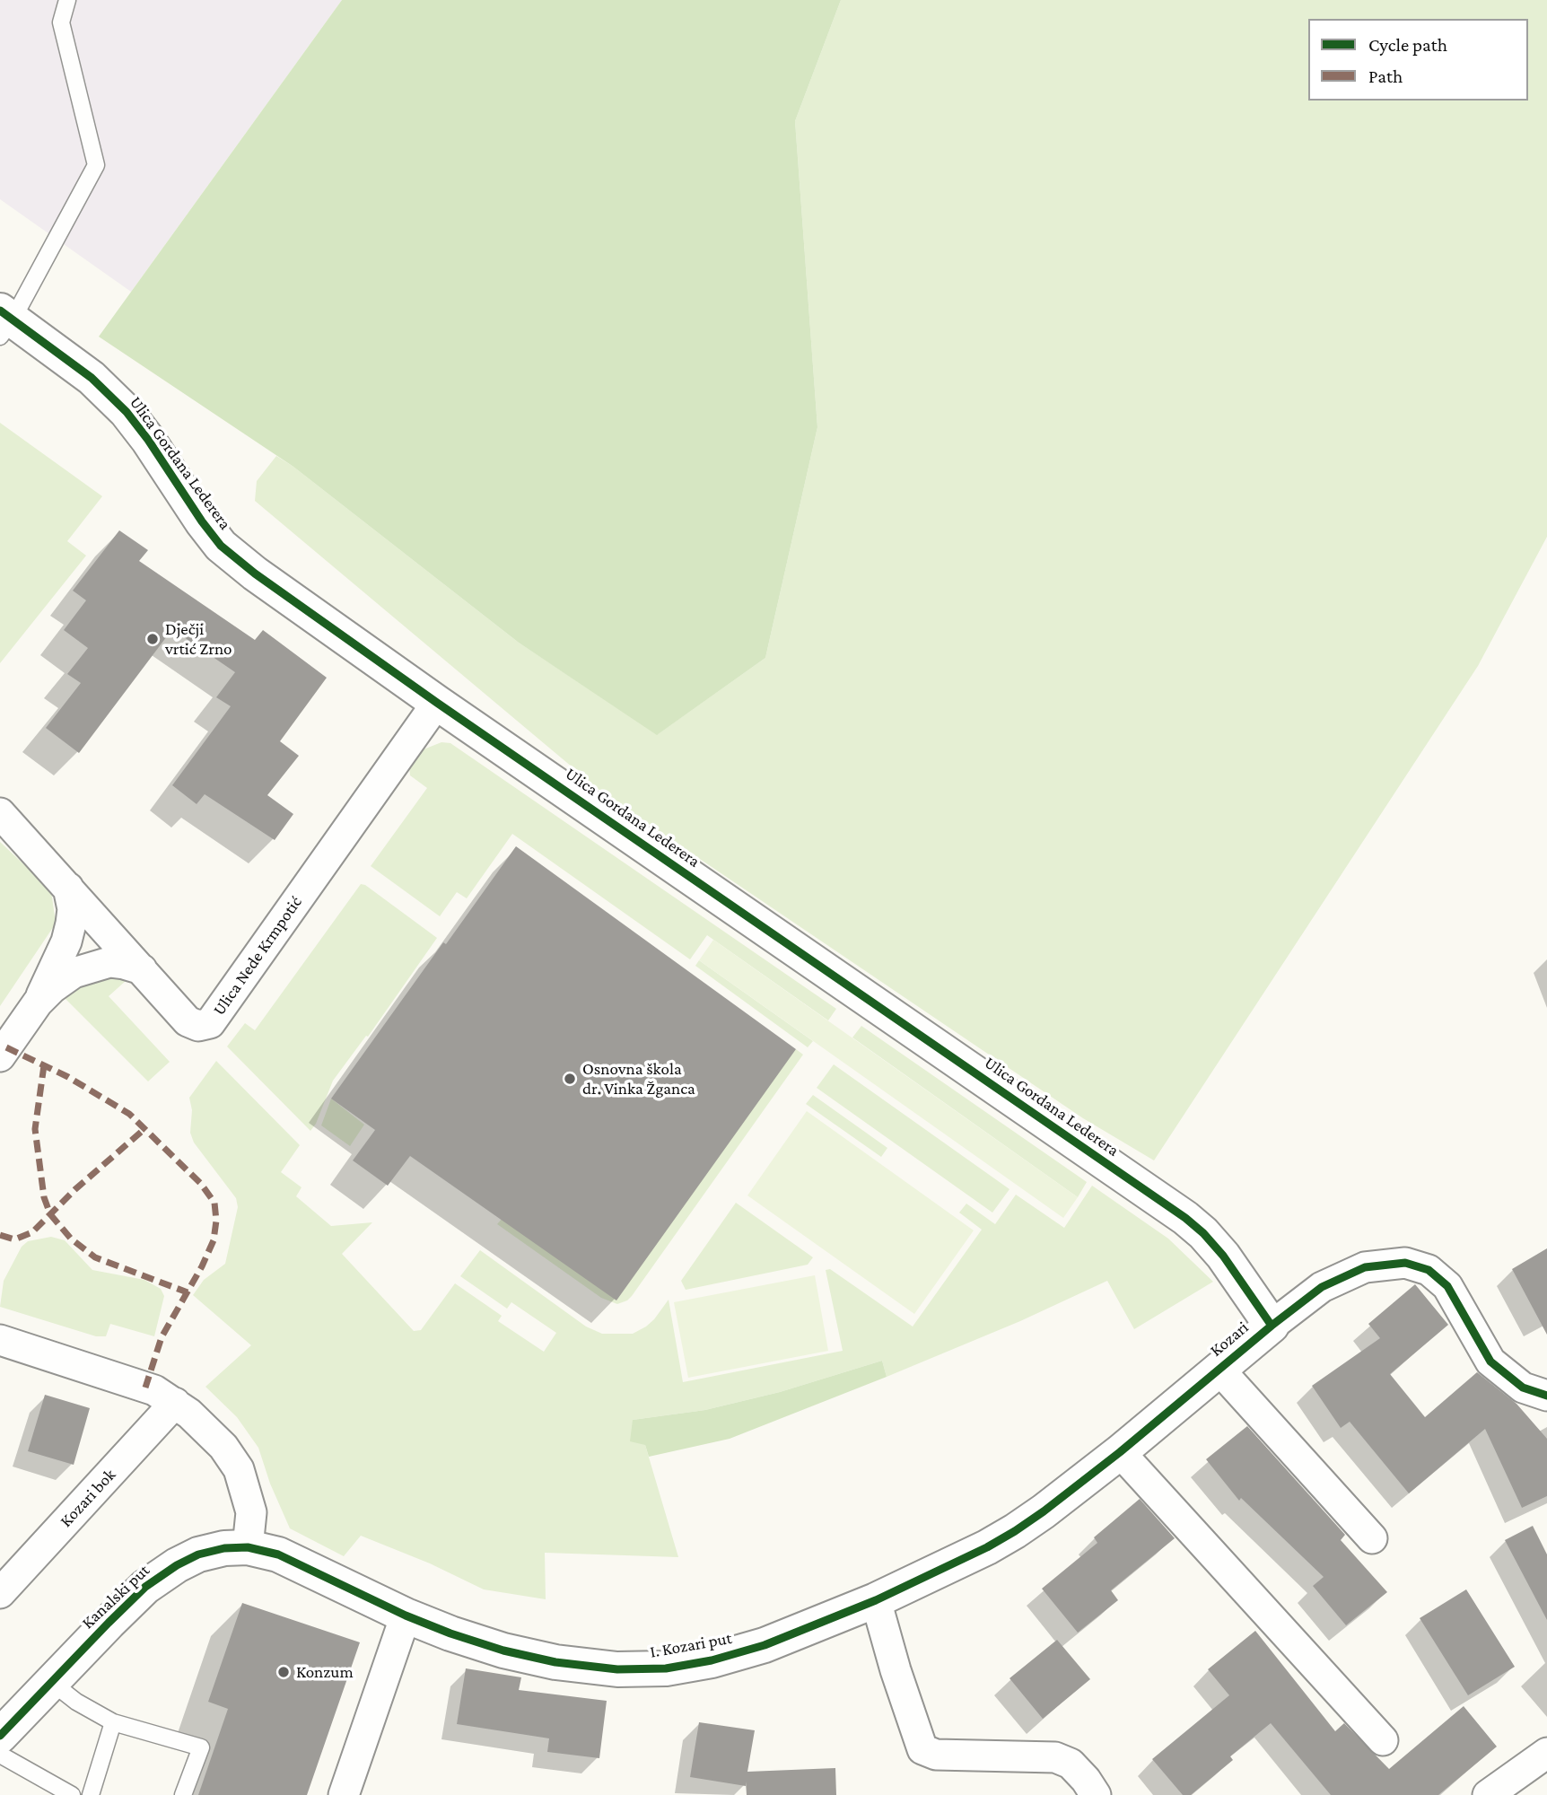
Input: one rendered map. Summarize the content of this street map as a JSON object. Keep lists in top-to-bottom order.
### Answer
{
  "streets": {
    "street": [
      "Ulica Gordana Lederera",
      "Ulica Nede Krmpotić",
      "Kozari",
      "Kozari bok",
      "Kanalski put",
      "I. Kozari put"
    ]
  },
  "crossings": [
    ["Ulica Gordana Lederera", "Ulica Nede Krmpotić"],
    ["Ulica Gordana Lederera", "Kozari"],
    ["Kozari", "I. Kozari put"],
    ["Kanalski put", "I. Kozari put"]
  ],
  "places": ["Dječji vrtić Zrno", "Osnovna škola dr. Vinka Žganca", "Konzum"],
  "legend": ["Cycle path", "Path"]
}
